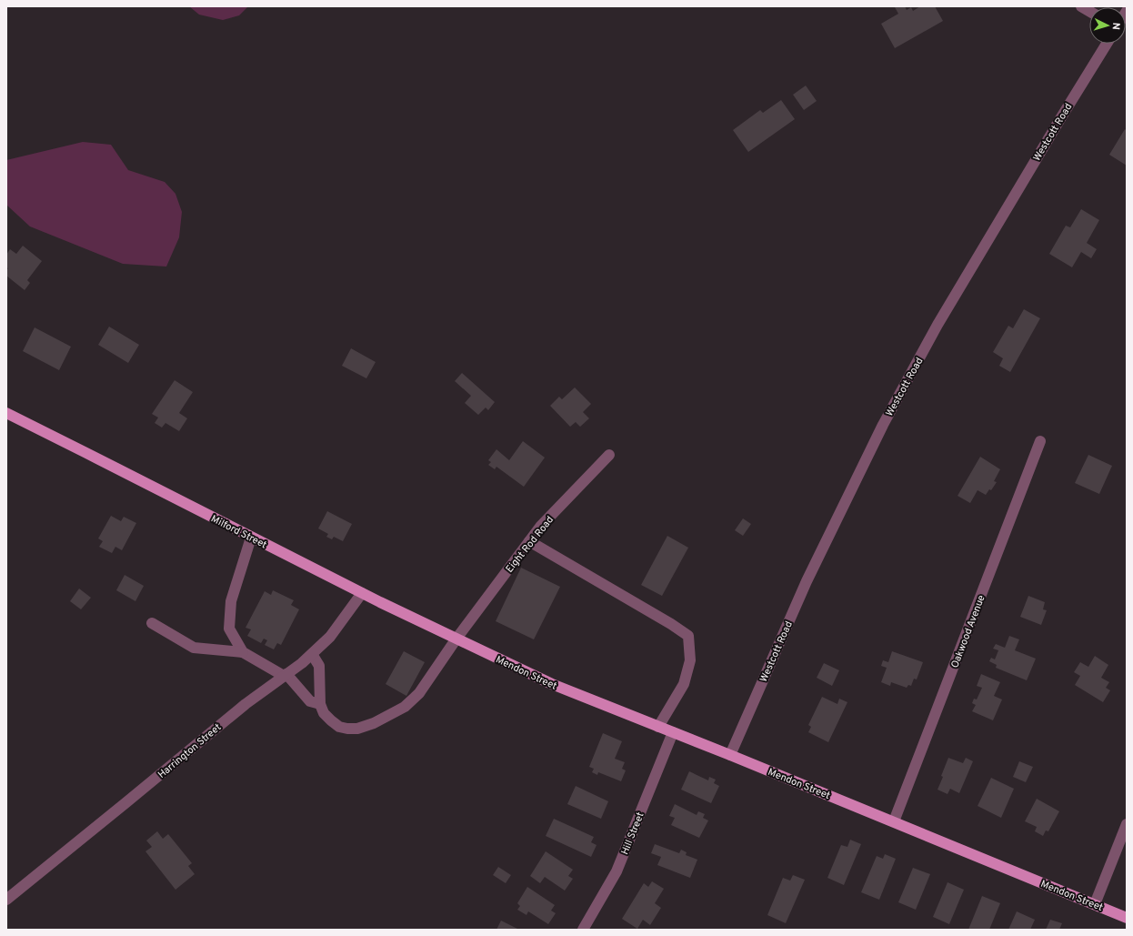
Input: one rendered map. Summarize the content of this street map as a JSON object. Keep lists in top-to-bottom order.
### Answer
{
  "streets": {
    "main road": ["Milford Street", "Mendon Street"],
    "street": [
      "Westcott Road",
      "Eight Rod Road",
      "Oakwood Avenue",
      "Harrington Street",
      "Hill Street"
    ]
  },
  "crossings": [
    ["Westcott Road", "Mendon Street"],
    ["Milford Street", "Eight Rod Road"],
    ["Milford Street", "Mendon Street"],
    ["Milford Street", "Harrington Street"],
    ["Oakwood Avenue", "Mendon Street"],
    ["Mendon Street", "Hill Street"]
  ],
  "north": "right"
}
